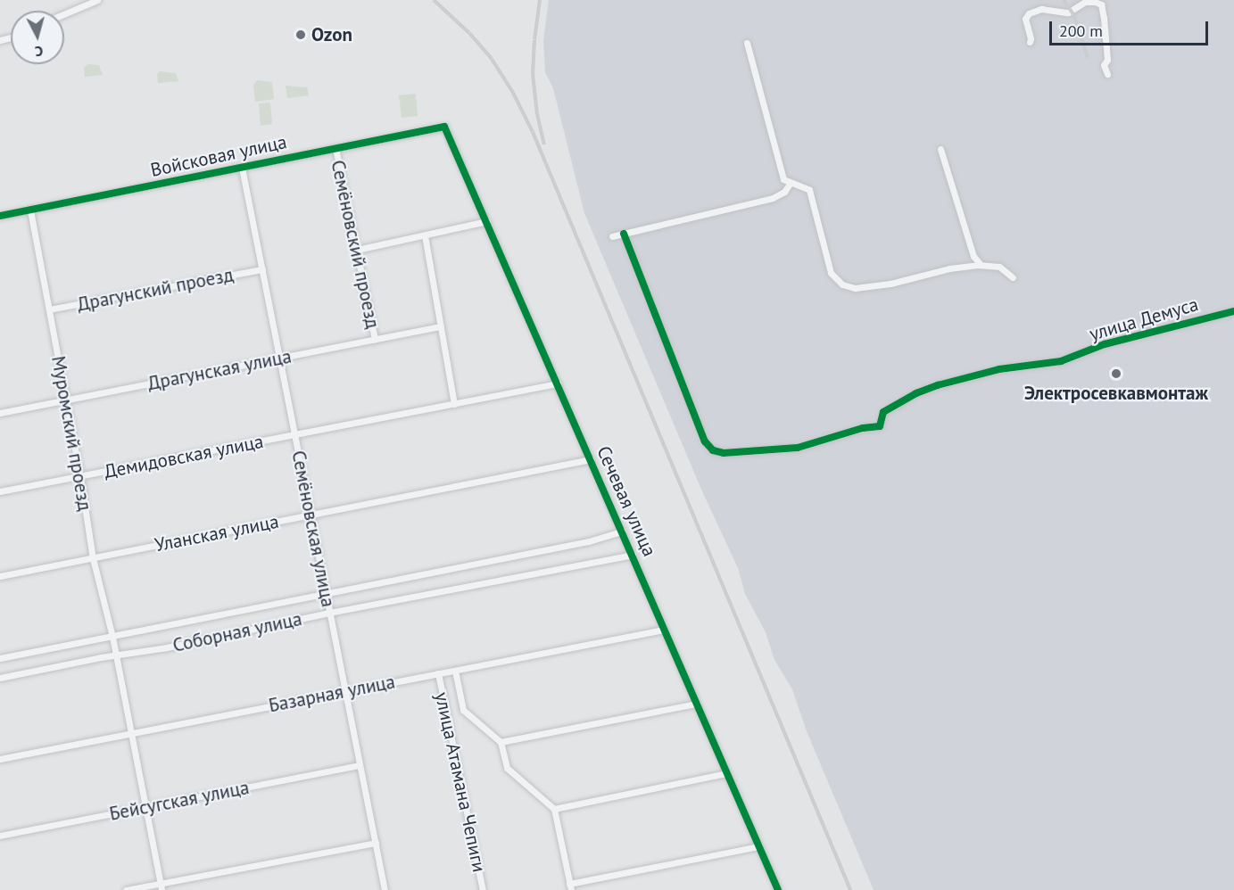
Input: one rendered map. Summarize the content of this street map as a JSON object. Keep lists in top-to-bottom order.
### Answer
{
  "streets": {
    "street": [
      "Войсковая улица",
      "Семёновский проезд",
      "Драгунский проезд",
      "улица Демуса",
      "Драгунская улица",
      "Муромский проезд",
      "Демидовская улица",
      "Сечевая улица",
      "Семёновская улица",
      "Уланская улица",
      "Соборная улица",
      "Базарная улица",
      "улица Атамана Чепиги",
      "Бейсугская улица"
    ]
  },
  "crossings": [
    ["Войсковая улица", "Семёновский проезд"],
    ["Войсковая улица", "Муромский проезд"],
    ["Войсковая улица", "Сечевая улица"],
    ["Войсковая улица", "Семёновская улица"],
    ["Семёновский проезд", "Драгунская улица"],
    ["Драгунский проезд", "Муромский проезд"],
    ["Драгунский проезд", "Семёновская улица"],
    ["Драгунская улица", "Муромский проезд"],
    ["Драгунская улица", "Семёновская улица"],
    ["Муромский проезд", "Демидовская улица"],
    ["Муромский проезд", "Уланская улица"],
    ["Муромский проезд", "Соборная улица"],
    ["Муромский проезд", "Базарная улица"],
    ["Муромский проезд", "Бейсугская улица"],
    ["Демидовская улица", "Сечевая улица"],
    ["Демидовская улица", "Семёновская улица"],
    ["Сечевая улица", "Уланская улица"],
    ["Сечевая улица", "Соборная улица"],
    ["Сечевая улица", "Базарная улица"],
    ["Семёновская улица", "Уланская улица"],
    ["Семёновская улица", "Соборная улица"],
    ["Семёновская улица", "Базарная улица"],
    ["Семёновская улица", "Бейсугская улица"],
    ["Базарная улица", "улица Атамана Чепиги"]
  ],
  "places": ["Ozon", "Электросевкавмонтаж"],
  "scale_bar": "200 m",
  "north": "bottom"
}
